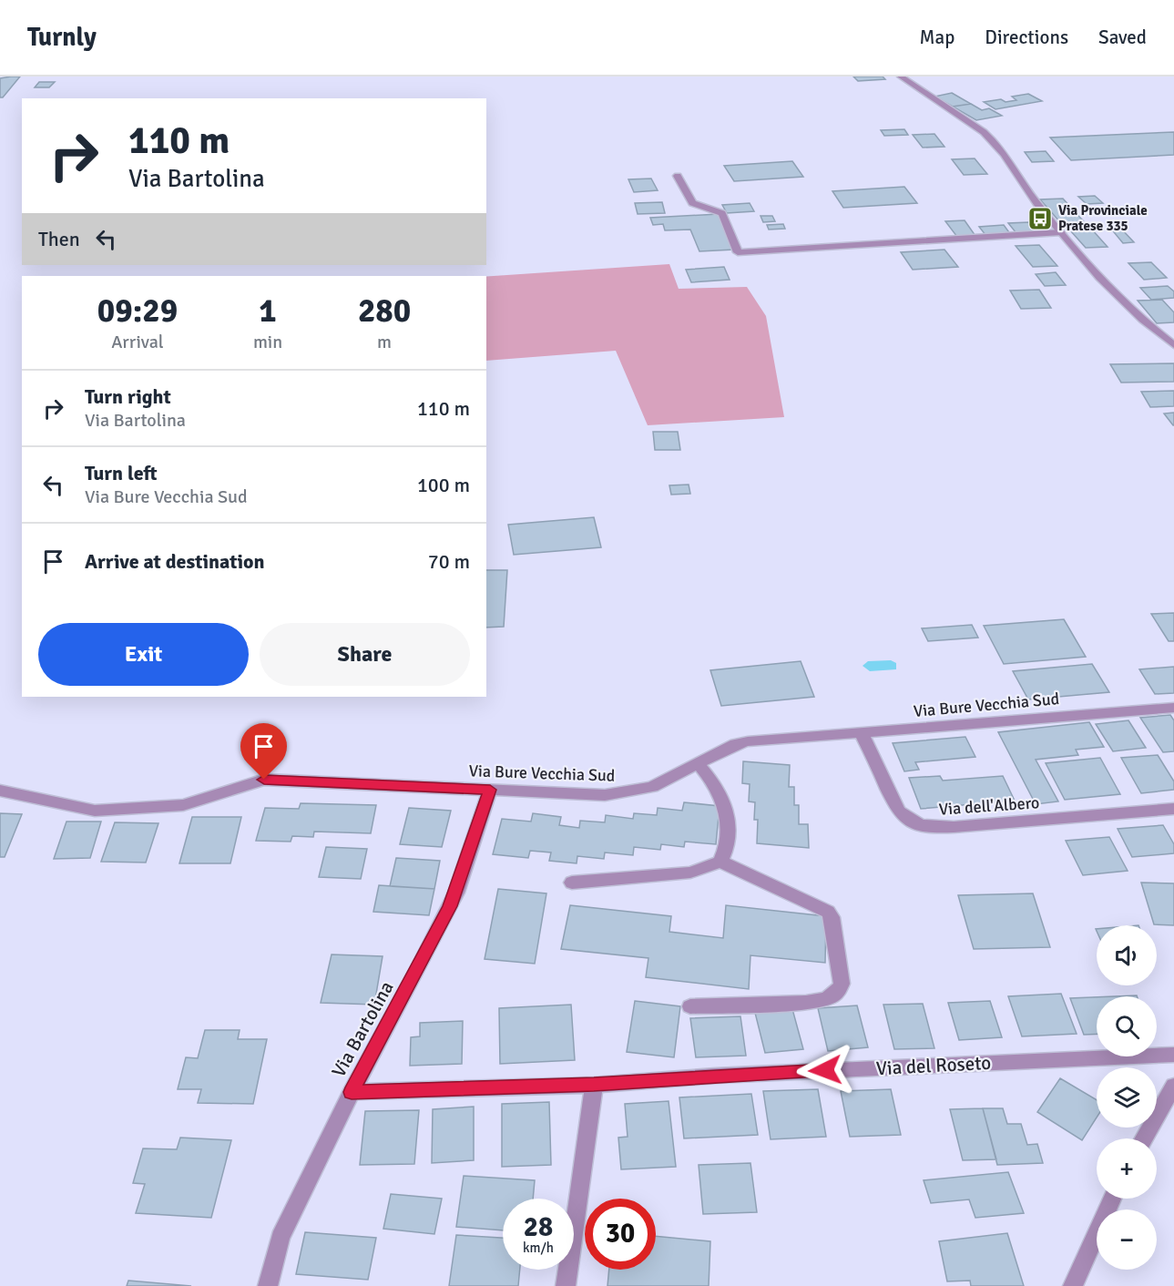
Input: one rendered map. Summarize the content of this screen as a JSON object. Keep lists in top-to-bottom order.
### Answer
{
  "streets": {
    "street": [
      "Via Bure Vecchia Sud",
      "Via dell'Albero",
      "Via Bartolina",
      "Via del Roseto"
    ]
  },
  "crossings": [
    ["Via Bure Vecchia Sud", "Via dell'Albero"],
    ["Via Bure Vecchia Sud", "Via Bartolina"],
    ["Via Bartolina", "Via del Roseto"]
  ],
  "places": {
    "bus stop": ["Via Provinciale Pratese 335"]
  },
  "page": {
    "header": "Turnly",
    "nav": ["Map", "Directions", "Saved"],
    "turn": ["110 m", "Via Bartolina"],
    "then": "Then",
    "eta": [
      "09:29",
      "Arrival",
      "1",
      "min",
      "280",
      "m"
    ],
    "list": [
      {
        "name": "Turn right",
        "note": "Via Bartolina",
        "value": "110 m"
      },
      {
        "name": "Turn left",
        "note": "Via Bure Vecchia Sud",
        "value": "100 m"
      },
      {
        "name": "Arrive at destination",
        "value": "70 m"
      }
    ],
    "buttons": ["Exit", "Share"],
    "map_buttons": ["+", "−"],
    "speed": "28 km/h",
    "limit": "30"
  }
}
